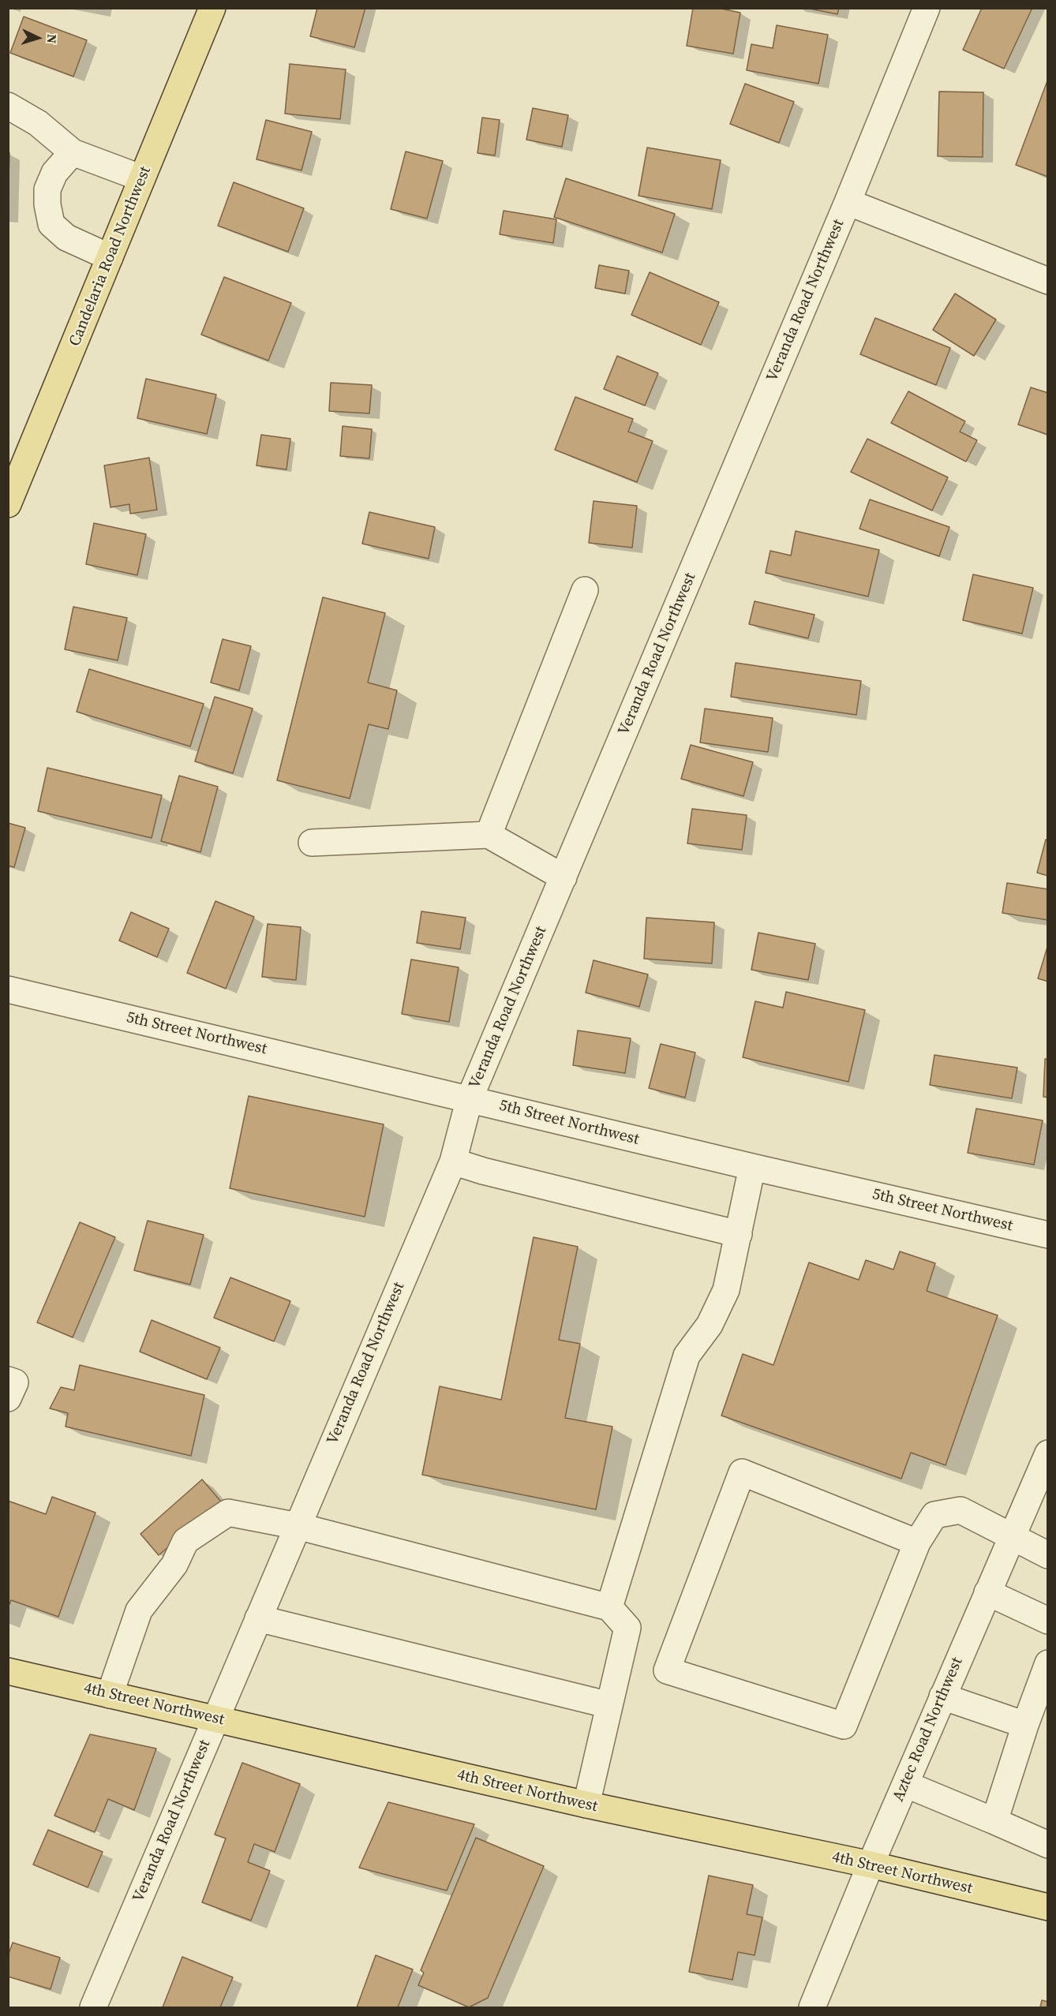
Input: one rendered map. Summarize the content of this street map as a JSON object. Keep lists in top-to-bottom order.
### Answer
{
  "streets": {
    "main road": ["Candelaria Road Northwest", "4th Street Northwest"],
    "street": ["Veranda Road Northwest", "5th Street Northwest", "Aztec Road Northwest"]
  },
  "crossings": [
    ["Veranda Road Northwest", "5th Street Northwest"],
    ["Veranda Road Northwest", "4th Street Northwest"],
    ["4th Street Northwest", "Aztec Road Northwest"]
  ],
  "north": "right"
}
